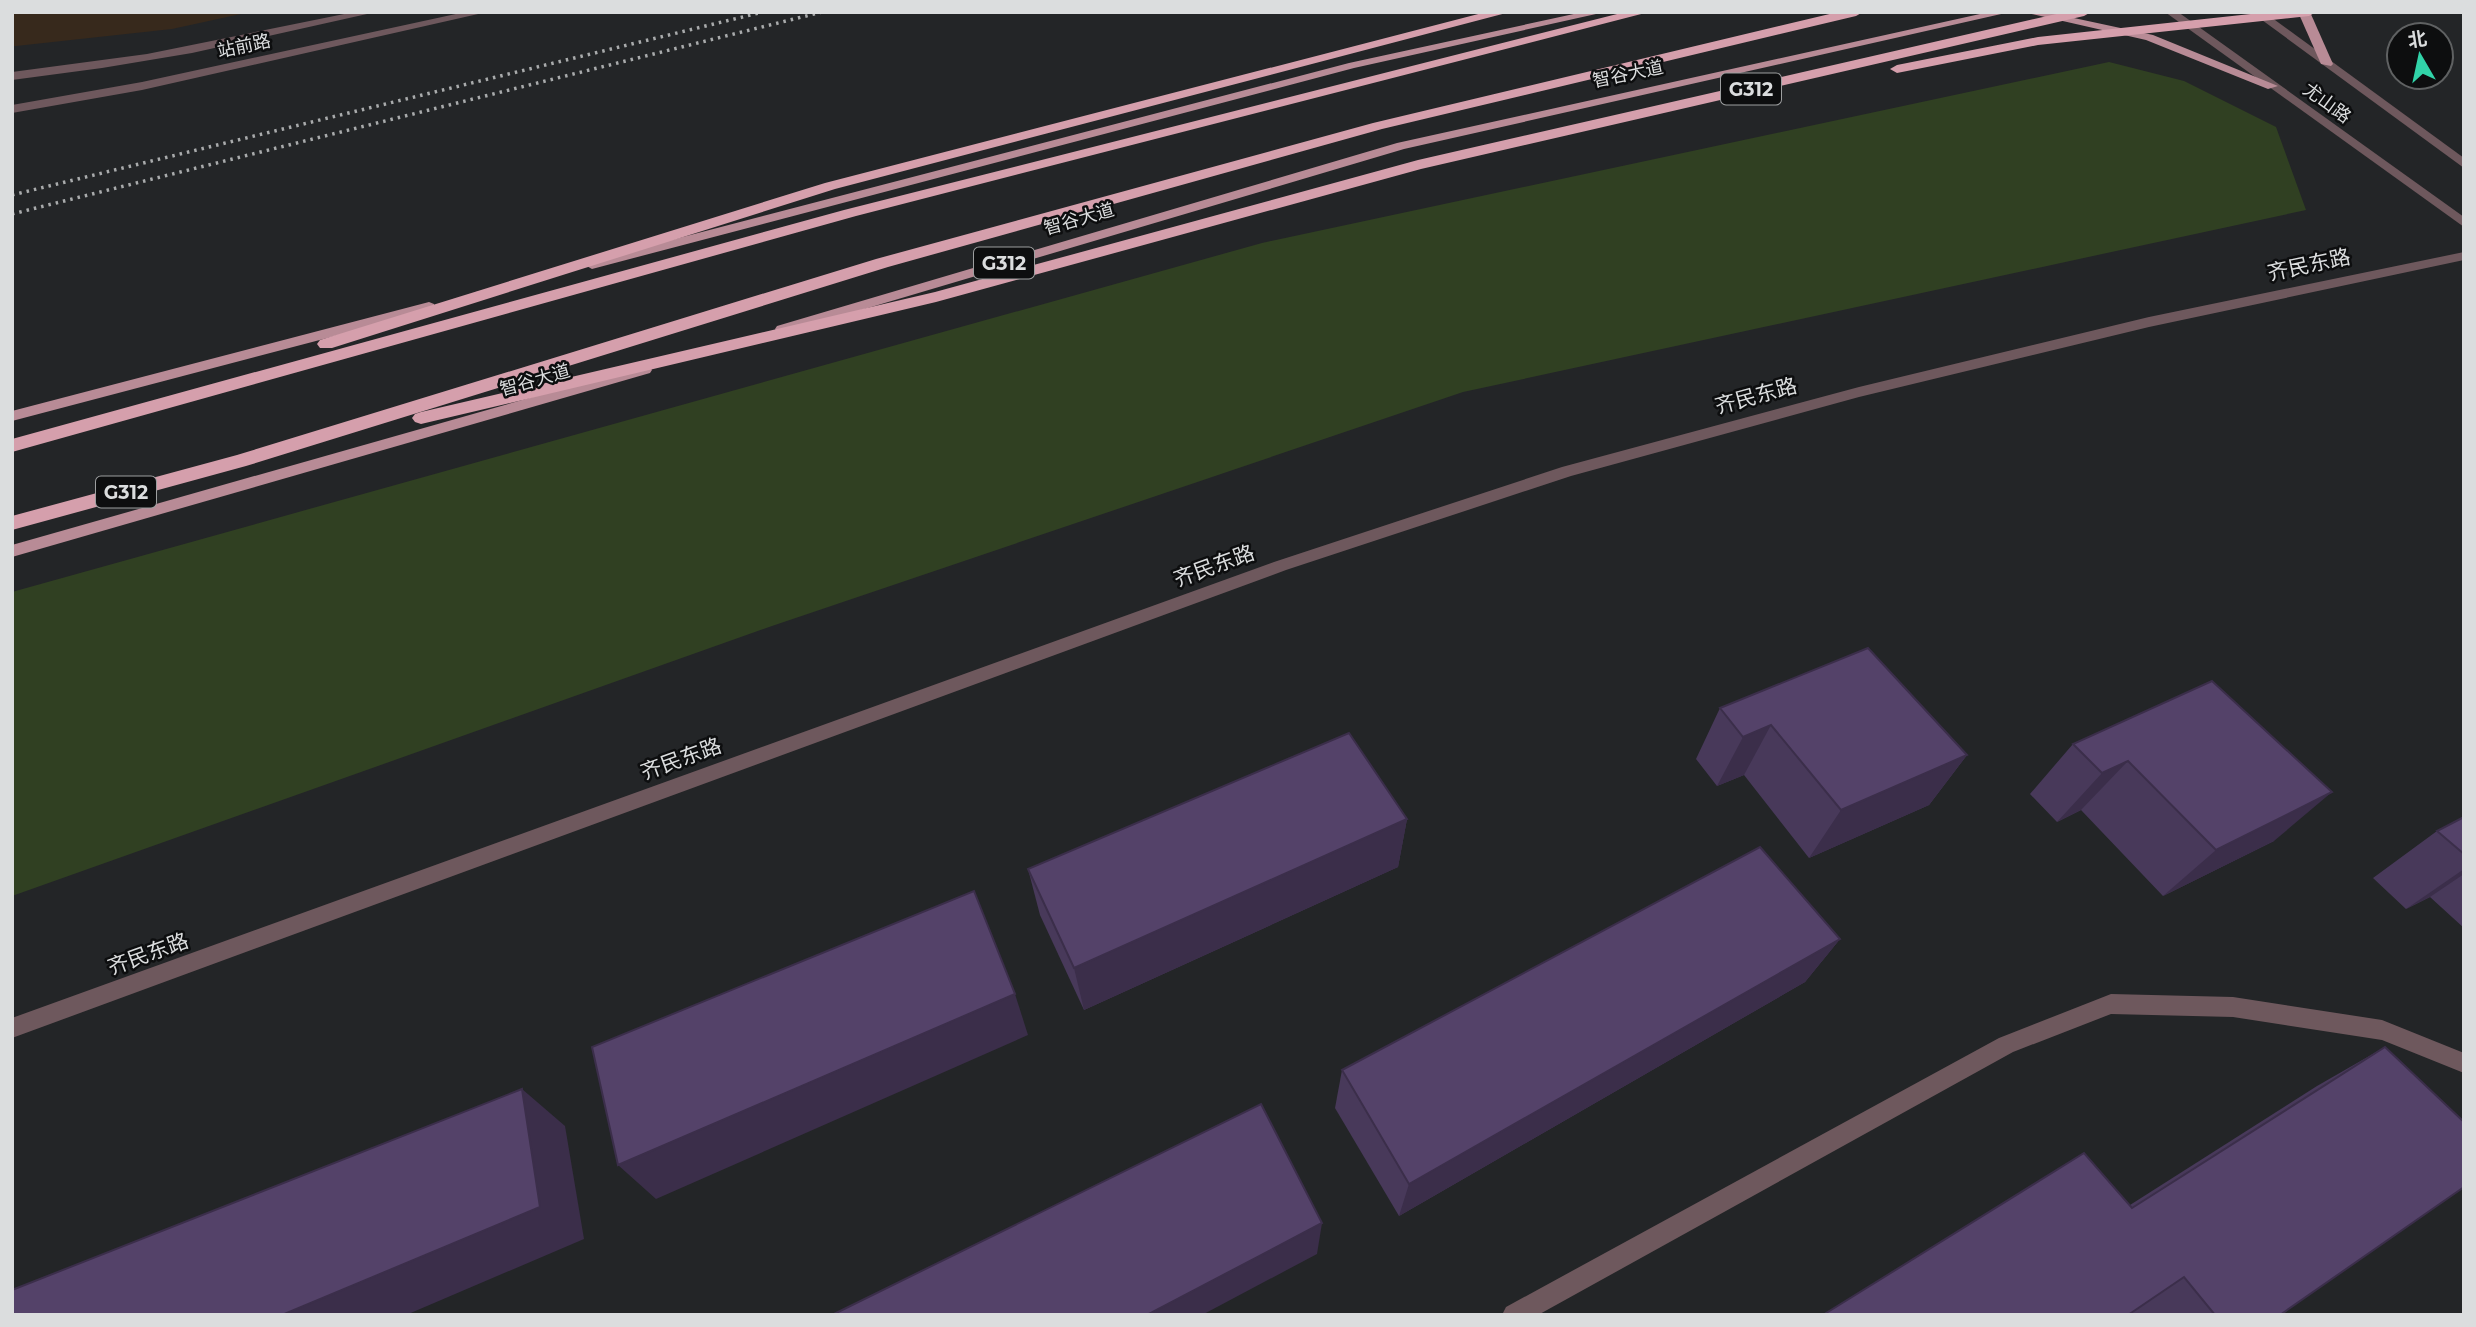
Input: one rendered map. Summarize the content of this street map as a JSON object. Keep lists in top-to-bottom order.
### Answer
{
  "streets": {
    "highway": ["智谷大道", "G312"],
    "street": ["站前路", "尤山路", "齐民东路"]
  },
  "crossings": [
    ["智谷大道", "G312"]
  ],
  "north": "top"
}
